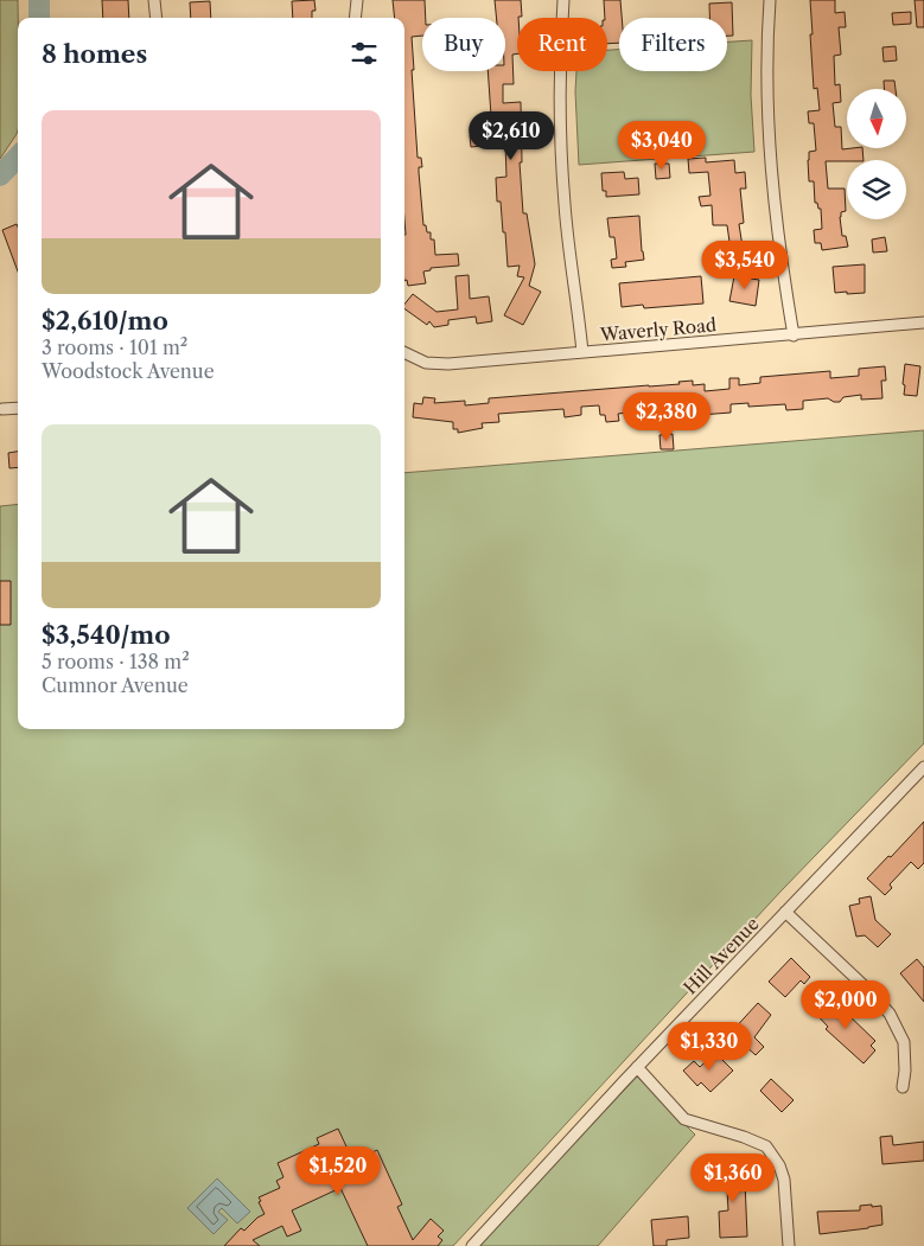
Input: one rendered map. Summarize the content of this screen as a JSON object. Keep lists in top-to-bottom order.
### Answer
{
  "streets": {
    "street": ["Waverly Road", "Hill Avenue"]
  },
  "north": "bottom",
  "page": {
    "chip": ["Buy", "Rent", "Filters"],
    "heading": "8 homes",
    "list": [
      {
        "name": "$2,610/mo",
        "note": "3 rooms · 101 m² · Woodstock Avenue"
      },
      {
        "name": "$3,540/mo",
        "note": "5 rooms · 138 m² · Cumnor Avenue"
      }
    ],
    "price": [
      "$2,610",
      "$3,040",
      "$3,540",
      "$2,380",
      "$2,000",
      "$1,330",
      "$1,520",
      "$1,360"
    ]
  }
}
